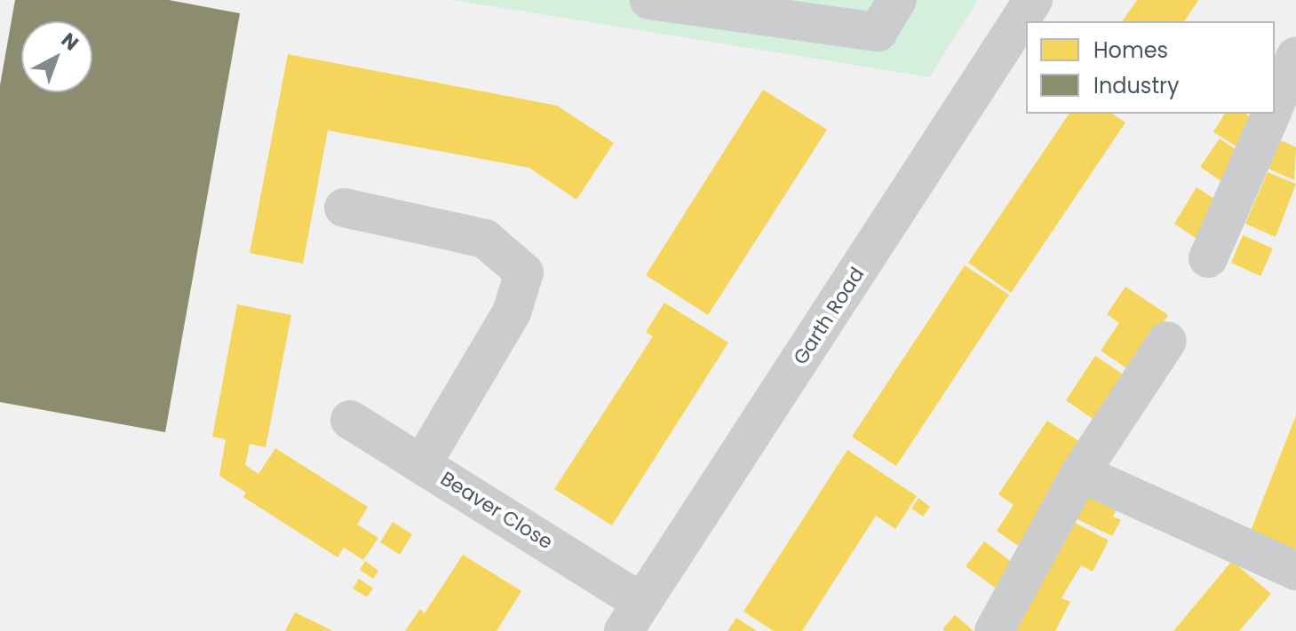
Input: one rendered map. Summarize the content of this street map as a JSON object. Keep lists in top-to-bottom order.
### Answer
{
  "streets": {
    "street": ["Garth Road", "Beaver Close"]
  },
  "crossings": [
    ["Garth Road", "Beaver Close"]
  ],
  "legend": ["Homes", "Industry"],
  "north": "top right"
}
